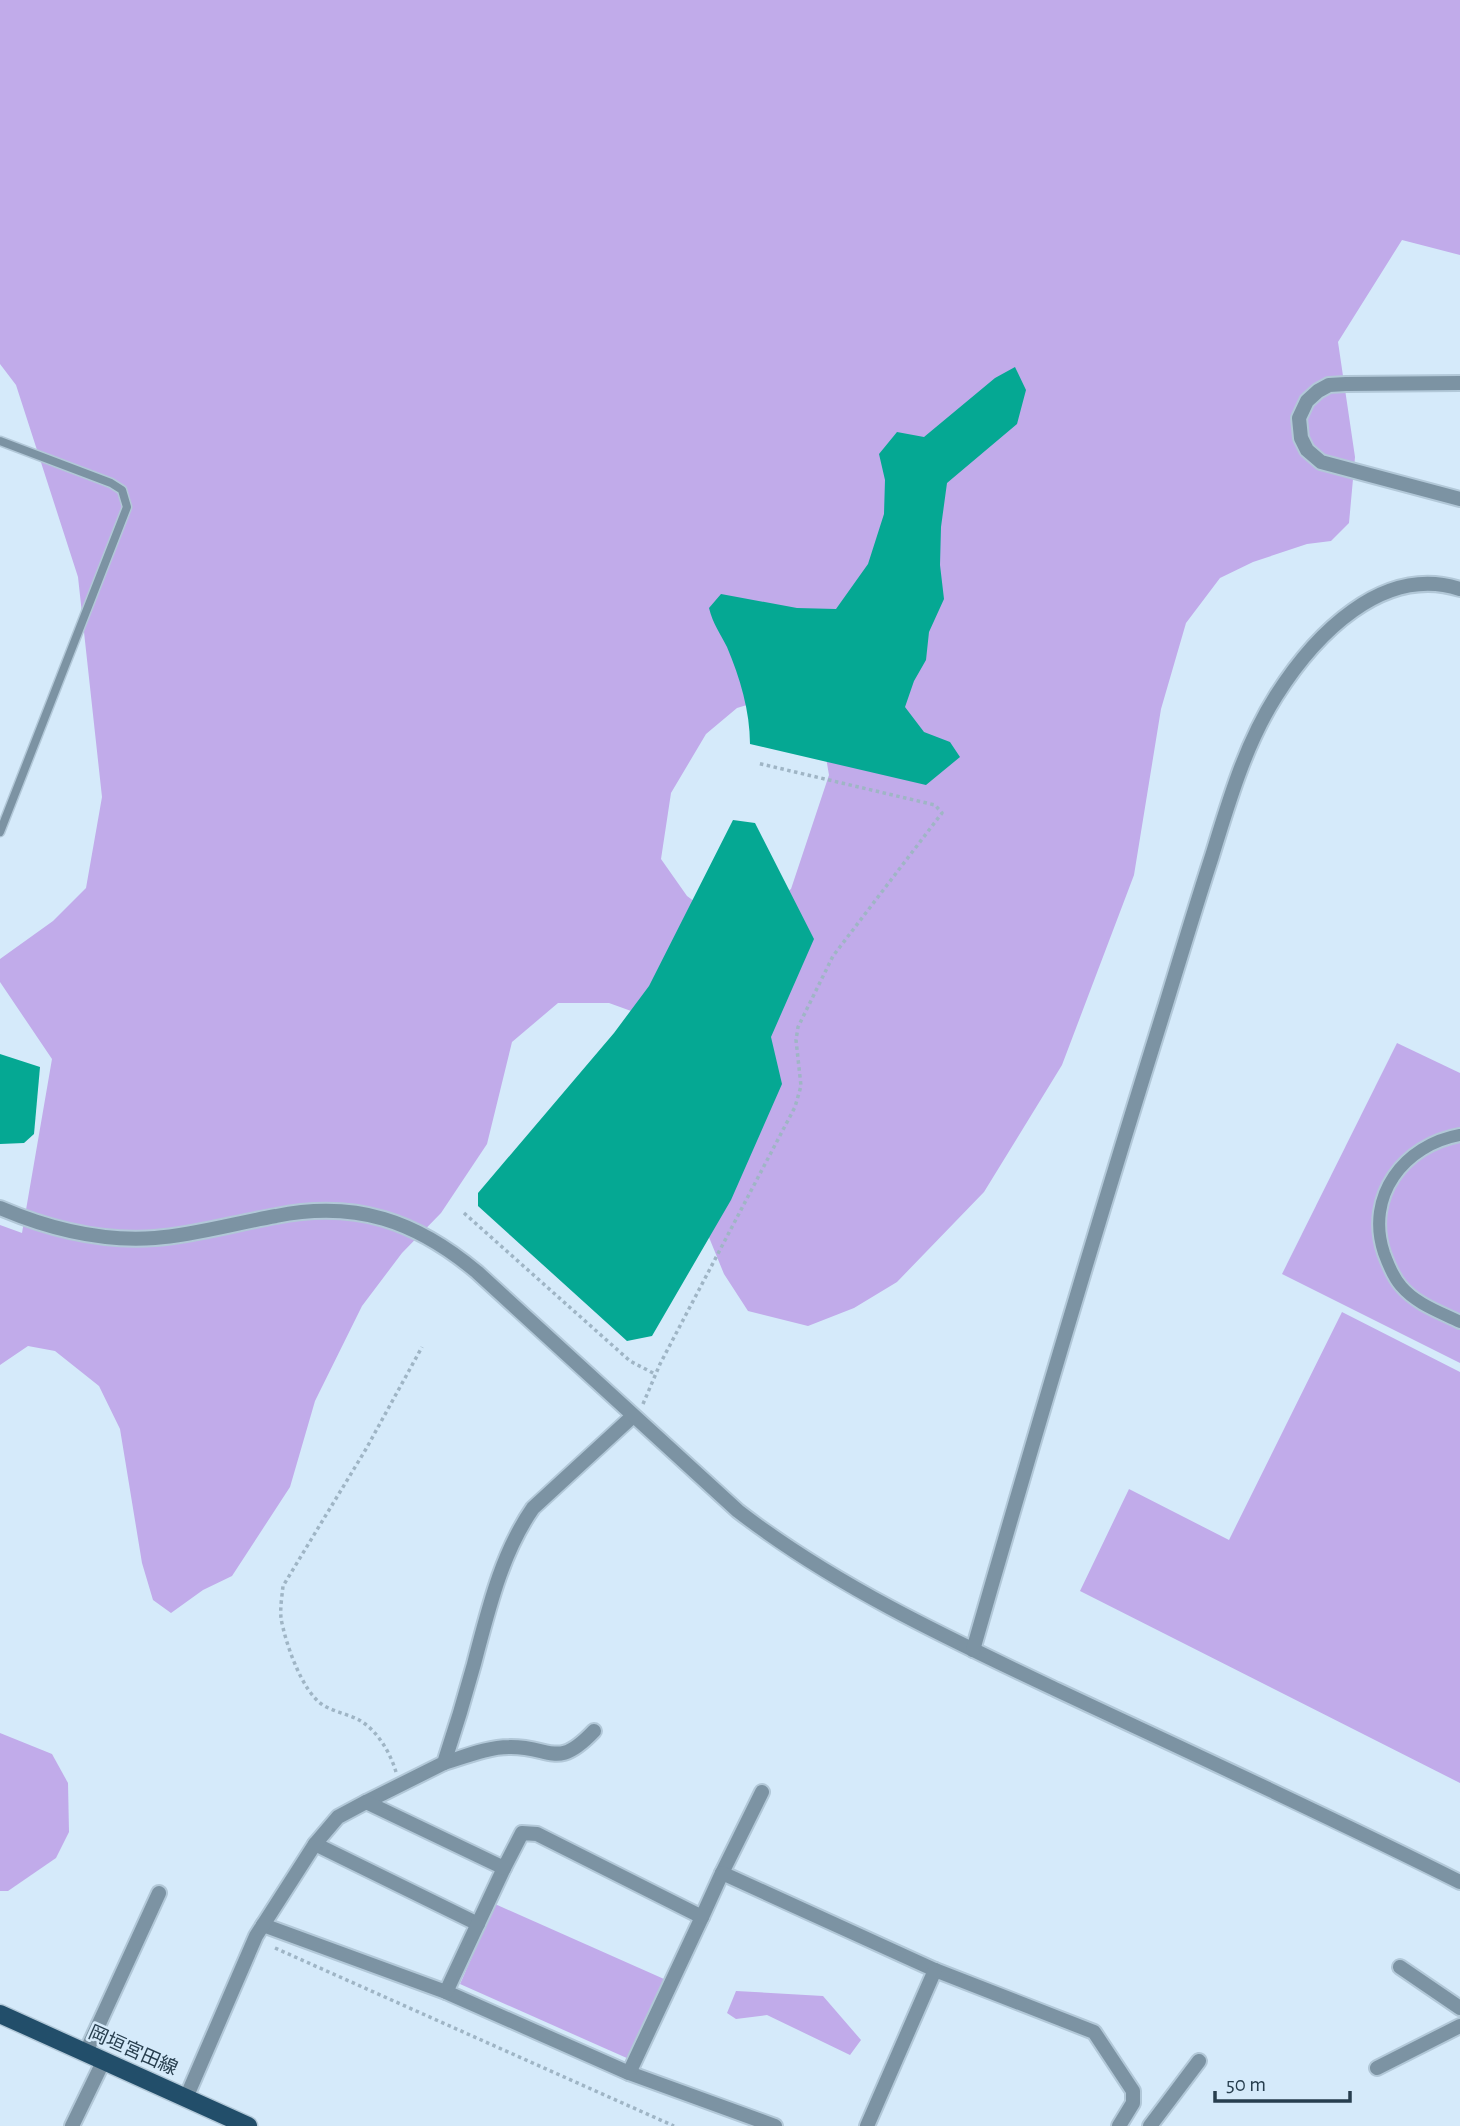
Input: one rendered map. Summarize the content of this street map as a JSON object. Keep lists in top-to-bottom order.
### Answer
{
  "streets": {
    "main road": ["岡垣宮田線"]
  },
  "scale_bar": "50 m"
}
